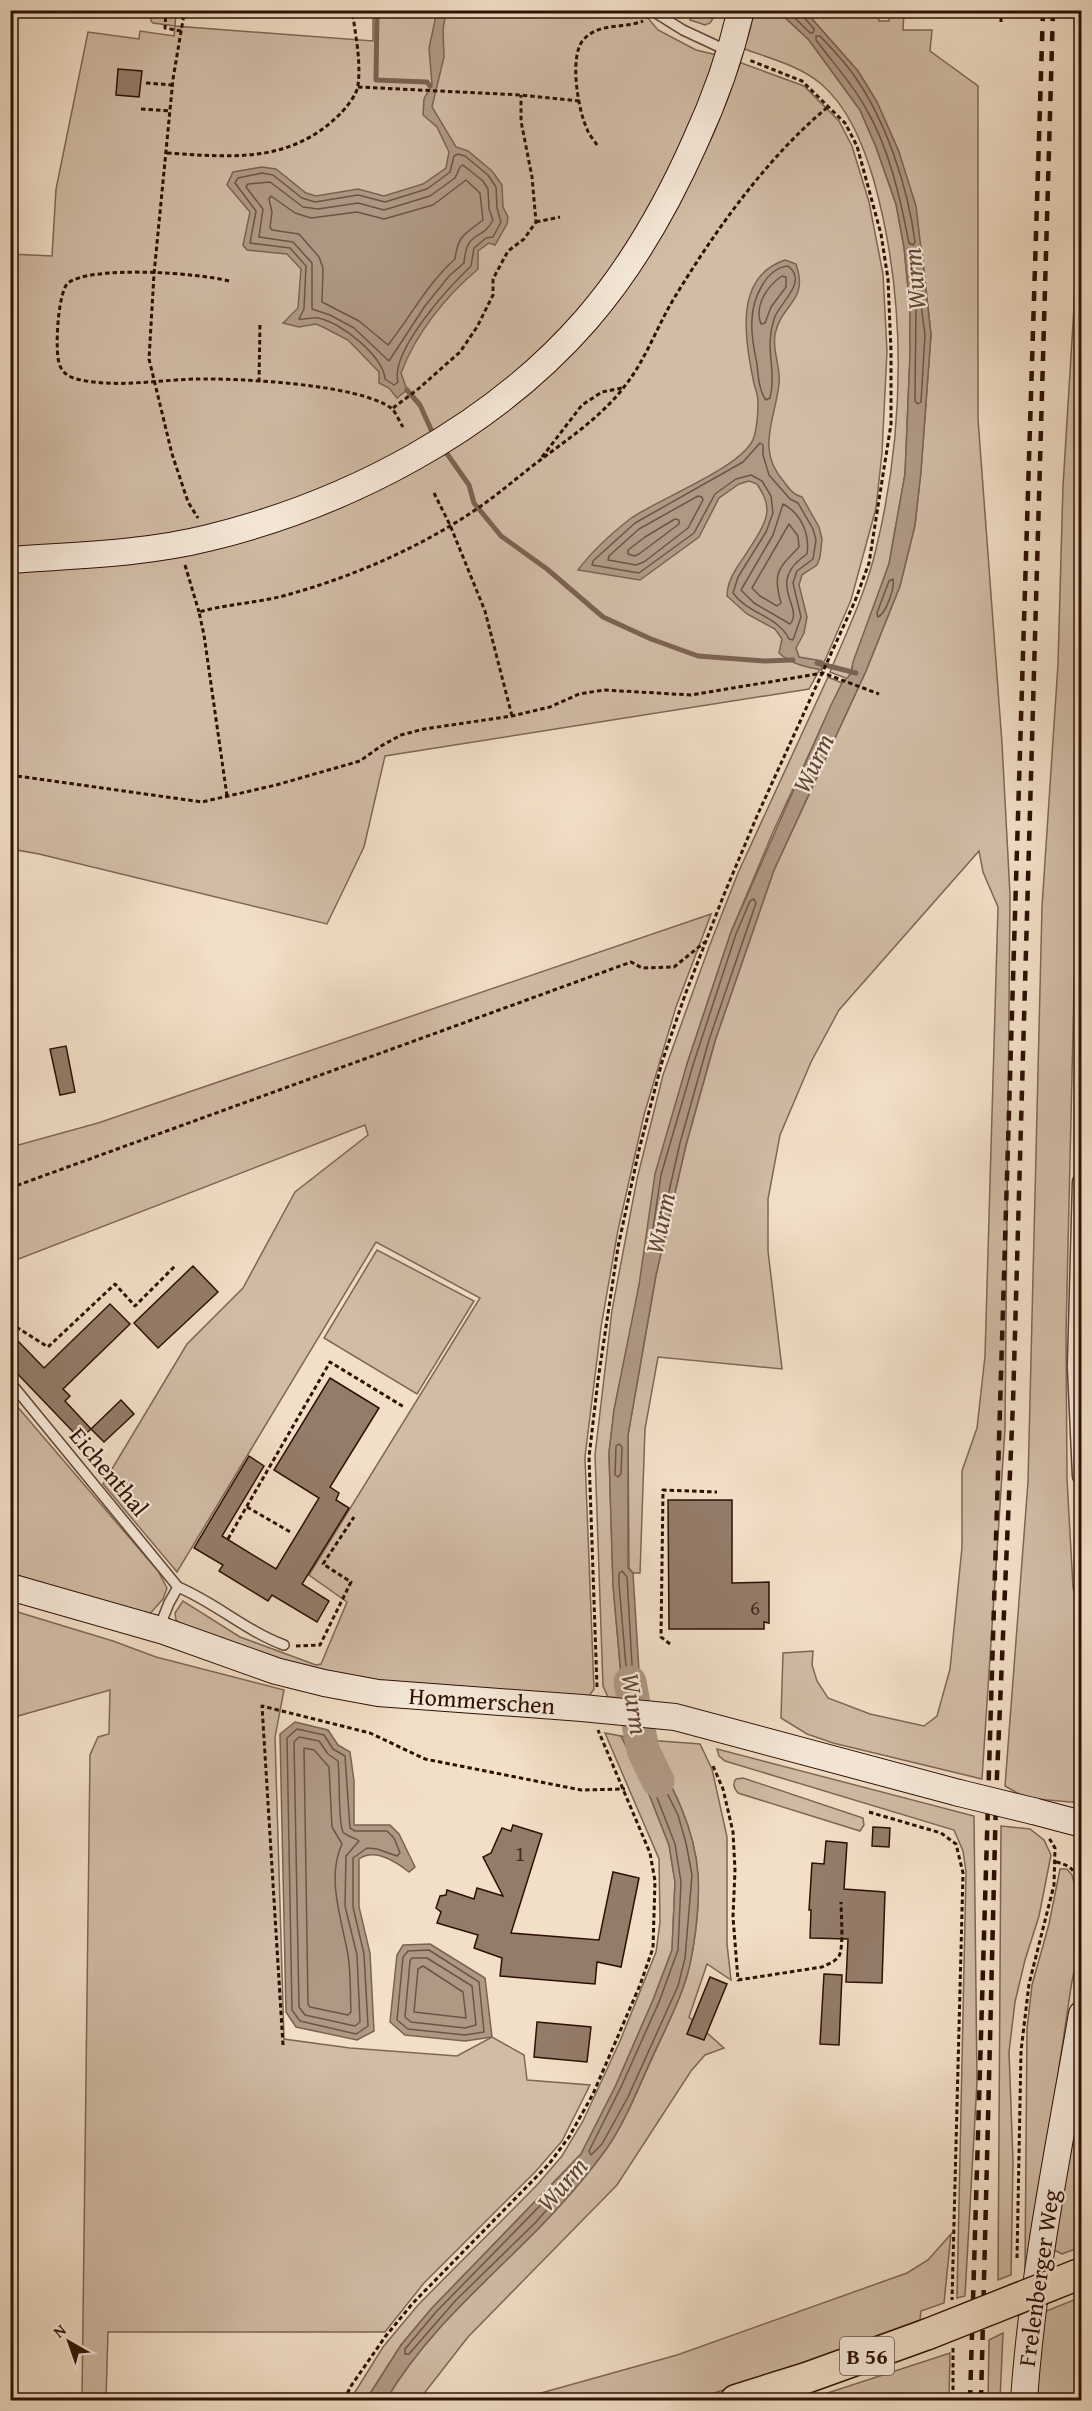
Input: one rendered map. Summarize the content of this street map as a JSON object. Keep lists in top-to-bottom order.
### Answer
{
  "streets": {
    "highway": ["B 56"],
    "main road": ["Hommerschen", "Frelenberger Weg"],
    "lane": ["Eichenthal"]
  },
  "water": ["Wurm"],
  "house_numbers": ["6", "1"],
  "north": "top left"
}
